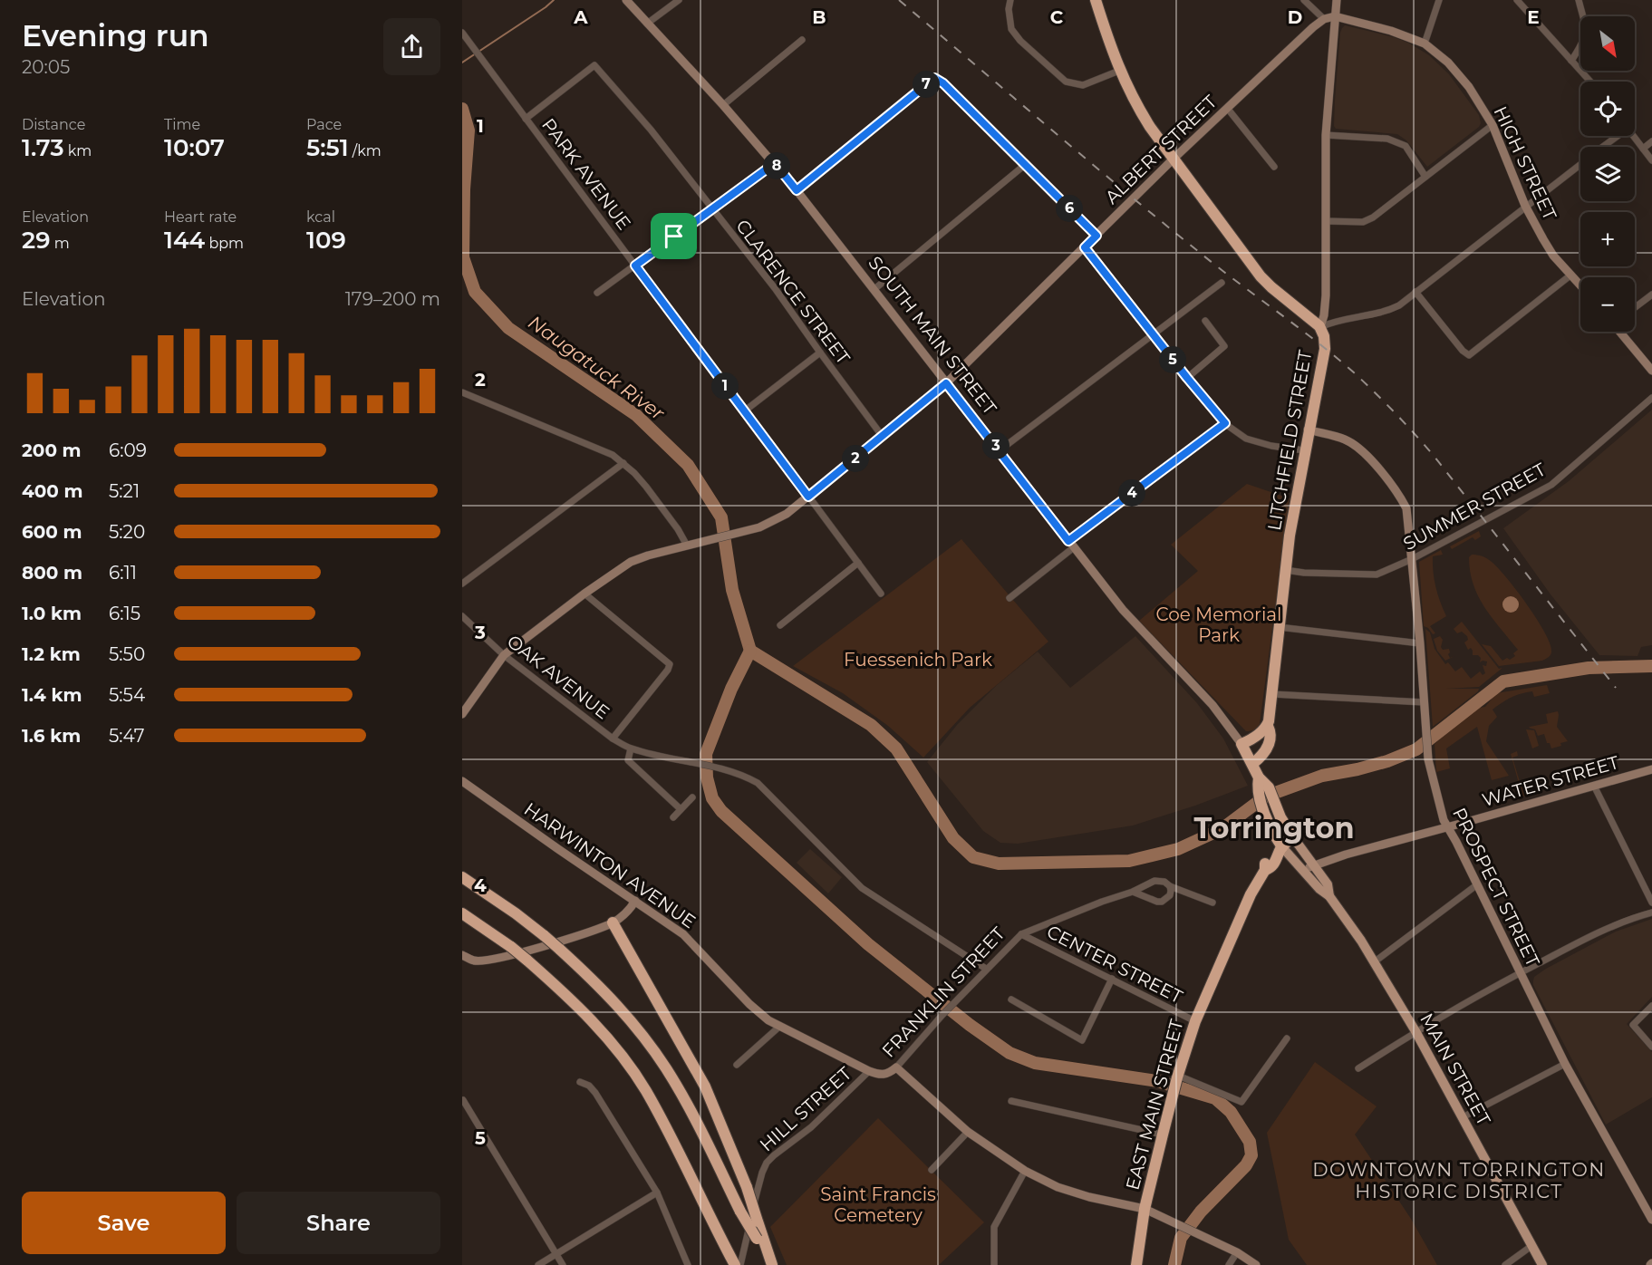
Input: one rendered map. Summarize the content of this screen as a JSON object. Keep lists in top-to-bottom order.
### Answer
{
  "streets": {
    "highway": [
      "SOUTH MAIN STREET",
      "LITCHFIELD STREET",
      "MAIN STREET",
      "EAST MAIN STREET"
    ],
    "main road": [
      "ALBERT STREET",
      "HIGH STREET",
      "WATER STREET",
      "HARWINTON AVENUE",
      "PROSPECT STREET",
      "FRANKLIN STREET"
    ],
    "street": [
      "PARK AVENUE",
      "CLARENCE STREET",
      "SUMMER STREET",
      "OAK AVENUE",
      "CENTER STREET",
      "HILL STREET"
    ]
  },
  "crossings": [
    ["ALBERT STREET", "HIGH STREET"],
    ["ALBERT STREET", "PARK AVENUE"],
    ["ALBERT STREET", "CLARENCE STREET"],
    ["ALBERT STREET", "SOUTH MAIN STREET"],
    ["ALBERT STREET", "LITCHFIELD STREET"],
    ["ALBERT STREET", "OAK AVENUE"],
    ["HIGH STREET", "LITCHFIELD STREET"],
    ["PARK AVENUE", "CLARENCE STREET"],
    ["SOUTH MAIN STREET", "LITCHFIELD STREET"],
    ["SOUTH MAIN STREET", "MAIN STREET"],
    ["LITCHFIELD STREET", "SUMMER STREET"],
    ["LITCHFIELD STREET", "PROSPECT STREET"],
    ["SUMMER STREET", "PROSPECT STREET"],
    ["OAK AVENUE", "FRANKLIN STREET"],
    ["WATER STREET", "PROSPECT STREET"],
    ["WATER STREET", "MAIN STREET"],
    ["HARWINTON AVENUE", "FRANKLIN STREET"],
    ["HARWINTON AVENUE", "HILL STREET"],
    ["CENTER STREET", "FRANKLIN STREET"],
    ["CENTER STREET", "EAST MAIN STREET"],
    ["FRANKLIN STREET", "HILL STREET"],
    ["MAIN STREET", "EAST MAIN STREET"]
  ],
  "districts": ["Torrington", "DOWNTOWN TORRINGTON HISTORIC DISTRICT"],
  "water": ["Naugatuck River"],
  "parks": ["Coe Memorial Park", "Fuessenich Park", "Saint Francis Cemetery"],
  "north": "bottom right",
  "page": {
    "heading": ["Evening run", "20:05"],
    "map_buttons": ["+", "−"],
    "pins": [
      "7",
      "8",
      "6",
      "5",
      "1",
      "3",
      "2",
      "4"
    ],
    "stats": [
      ["Distance", "1.73 km"],
      ["Time", "10:07"],
      ["Pace", "5:51 /km"],
      ["Elevation", "29 m"],
      ["Heart rate", "144 bpm"],
      ["kcal", "109"]
    ],
    "chart": ["Elevation", "179–200 m"],
    "list": [
      {
        "name": "200 m",
        "note": "6:09"
      },
      {
        "name": "400 m",
        "note": "5:21"
      },
      {
        "name": "600 m",
        "note": "5:20"
      },
      {
        "name": "800 m",
        "note": "6:11"
      },
      {
        "name": "1.0 km",
        "note": "6:15"
      },
      {
        "name": "1.2 km",
        "note": "5:50"
      },
      {
        "name": "1.4 km",
        "note": "5:54"
      },
      {
        "name": "1.6 km",
        "note": "5:47"
      }
    ],
    "buttons": ["Save", "Share"]
  },
  "grid": {
    "columns": [
      "A",
      "B",
      "C",
      "D",
      "E"
    ],
    "rows": [
      "1",
      "2",
      "3",
      "4",
      "5"
    ]
  }
}
